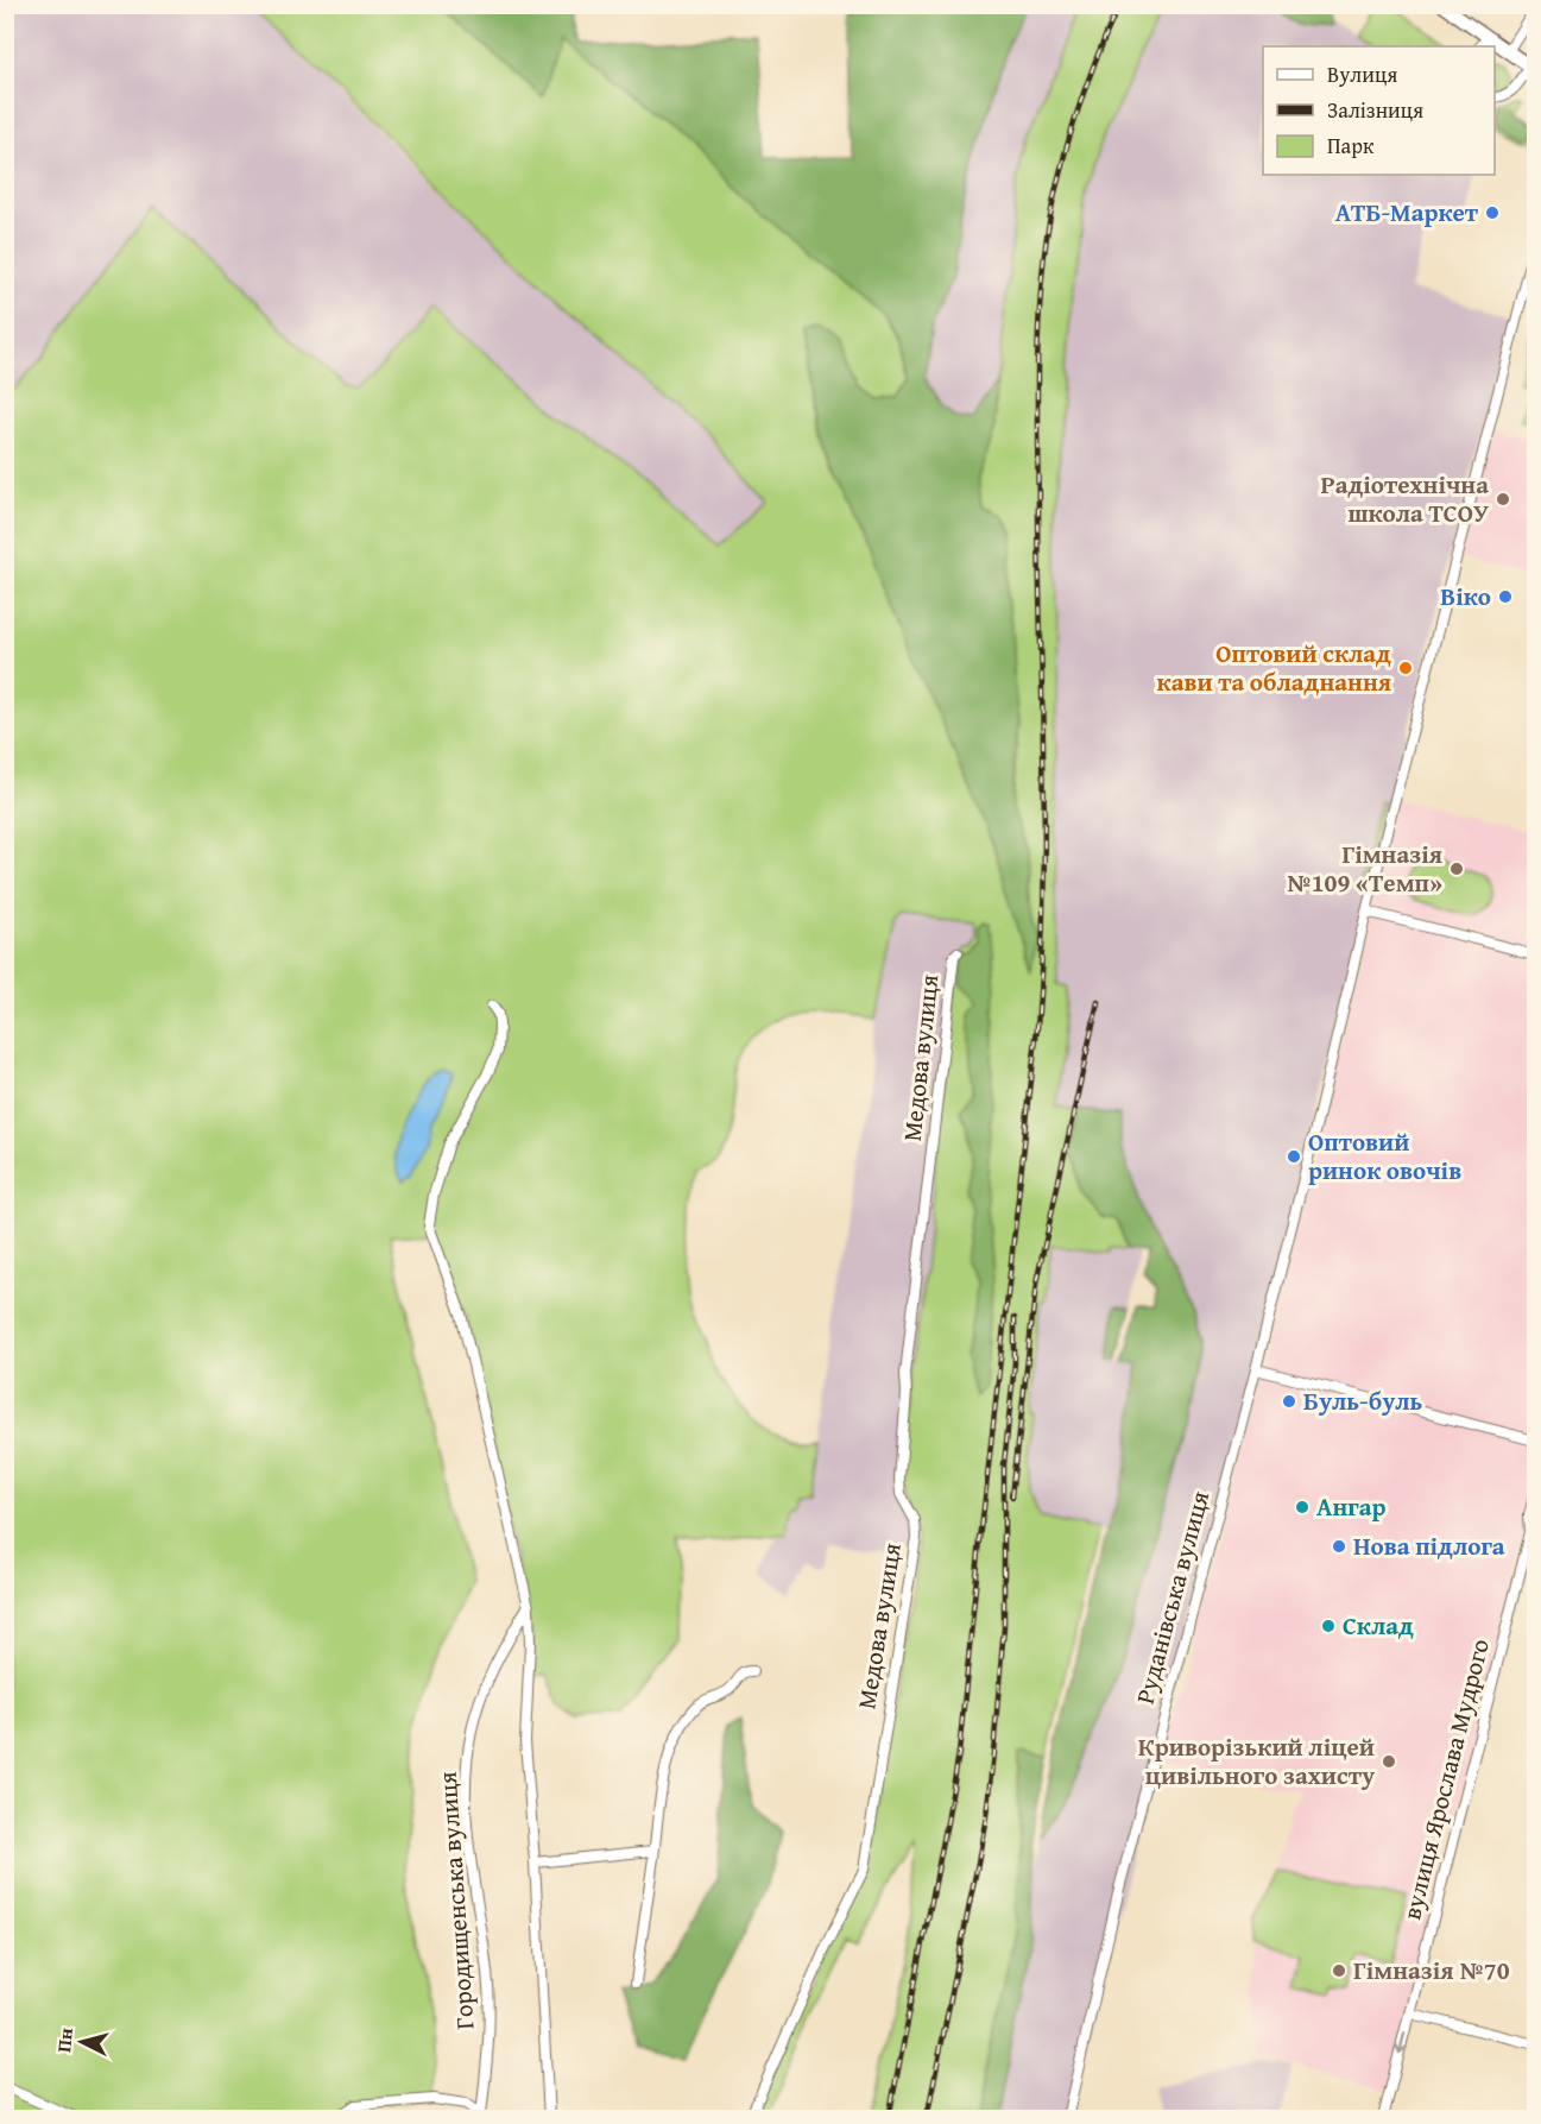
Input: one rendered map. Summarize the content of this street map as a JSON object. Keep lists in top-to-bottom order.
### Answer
{
  "streets": {
    "street": [
      "Медова вулиця",
      "Руданівська вулиця",
      "вулиця Ярослава Мудрого",
      "Городищенська вулиця"
    ]
  },
  "places": [
    "АТБ-Маркет",
    "Радіотехнічна школа ТСОУ",
    "Віко",
    "Оптовий склад кави та обладнання",
    "Гімназія №109 «Темп»",
    "Оптовий ринок овочів",
    "Буль-буль",
    "Ангар",
    "Нова підлога",
    "Склад",
    "Криворізький ліцей цивільного захисту",
    "Гімназія №70"
  ],
  "legend": ["Вулиця", "Залізниця", "Парк"],
  "north": "left"
}
